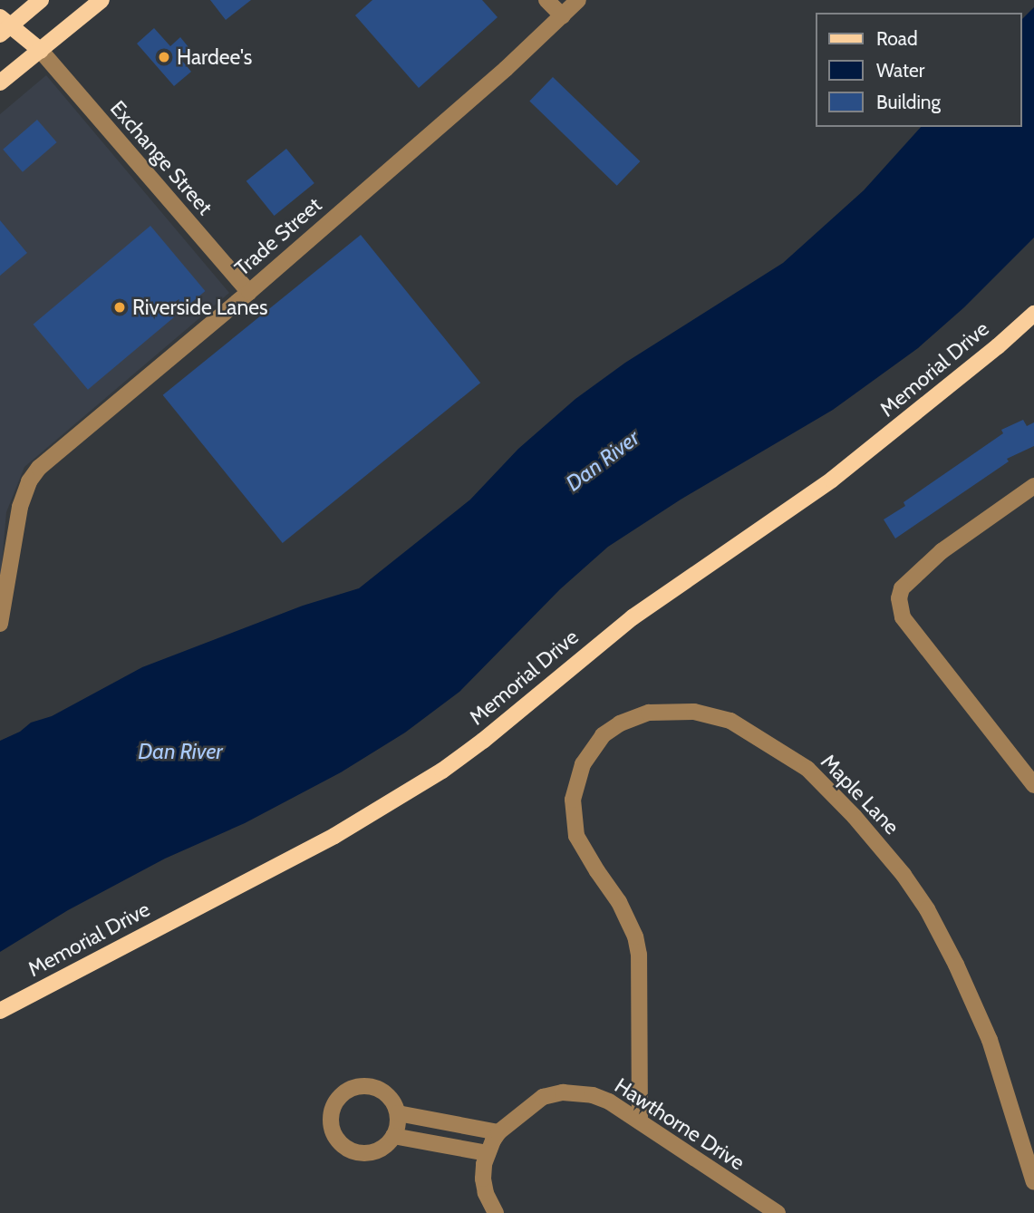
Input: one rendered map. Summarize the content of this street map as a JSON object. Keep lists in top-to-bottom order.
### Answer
{
  "streets": {
    "main road": ["Memorial Drive"],
    "street": [
      "Exchange Street",
      "Trade Street",
      "Maple Lane",
      "Hawthorne Drive"
    ]
  },
  "crossings": [
    ["Exchange Street", "Trade Street"],
    ["Maple Lane", "Hawthorne Drive"]
  ],
  "water": ["Dan River"],
  "places": ["Hardee's", "Riverside Lanes"],
  "legend": ["Road", "Water", "Building"]
}
